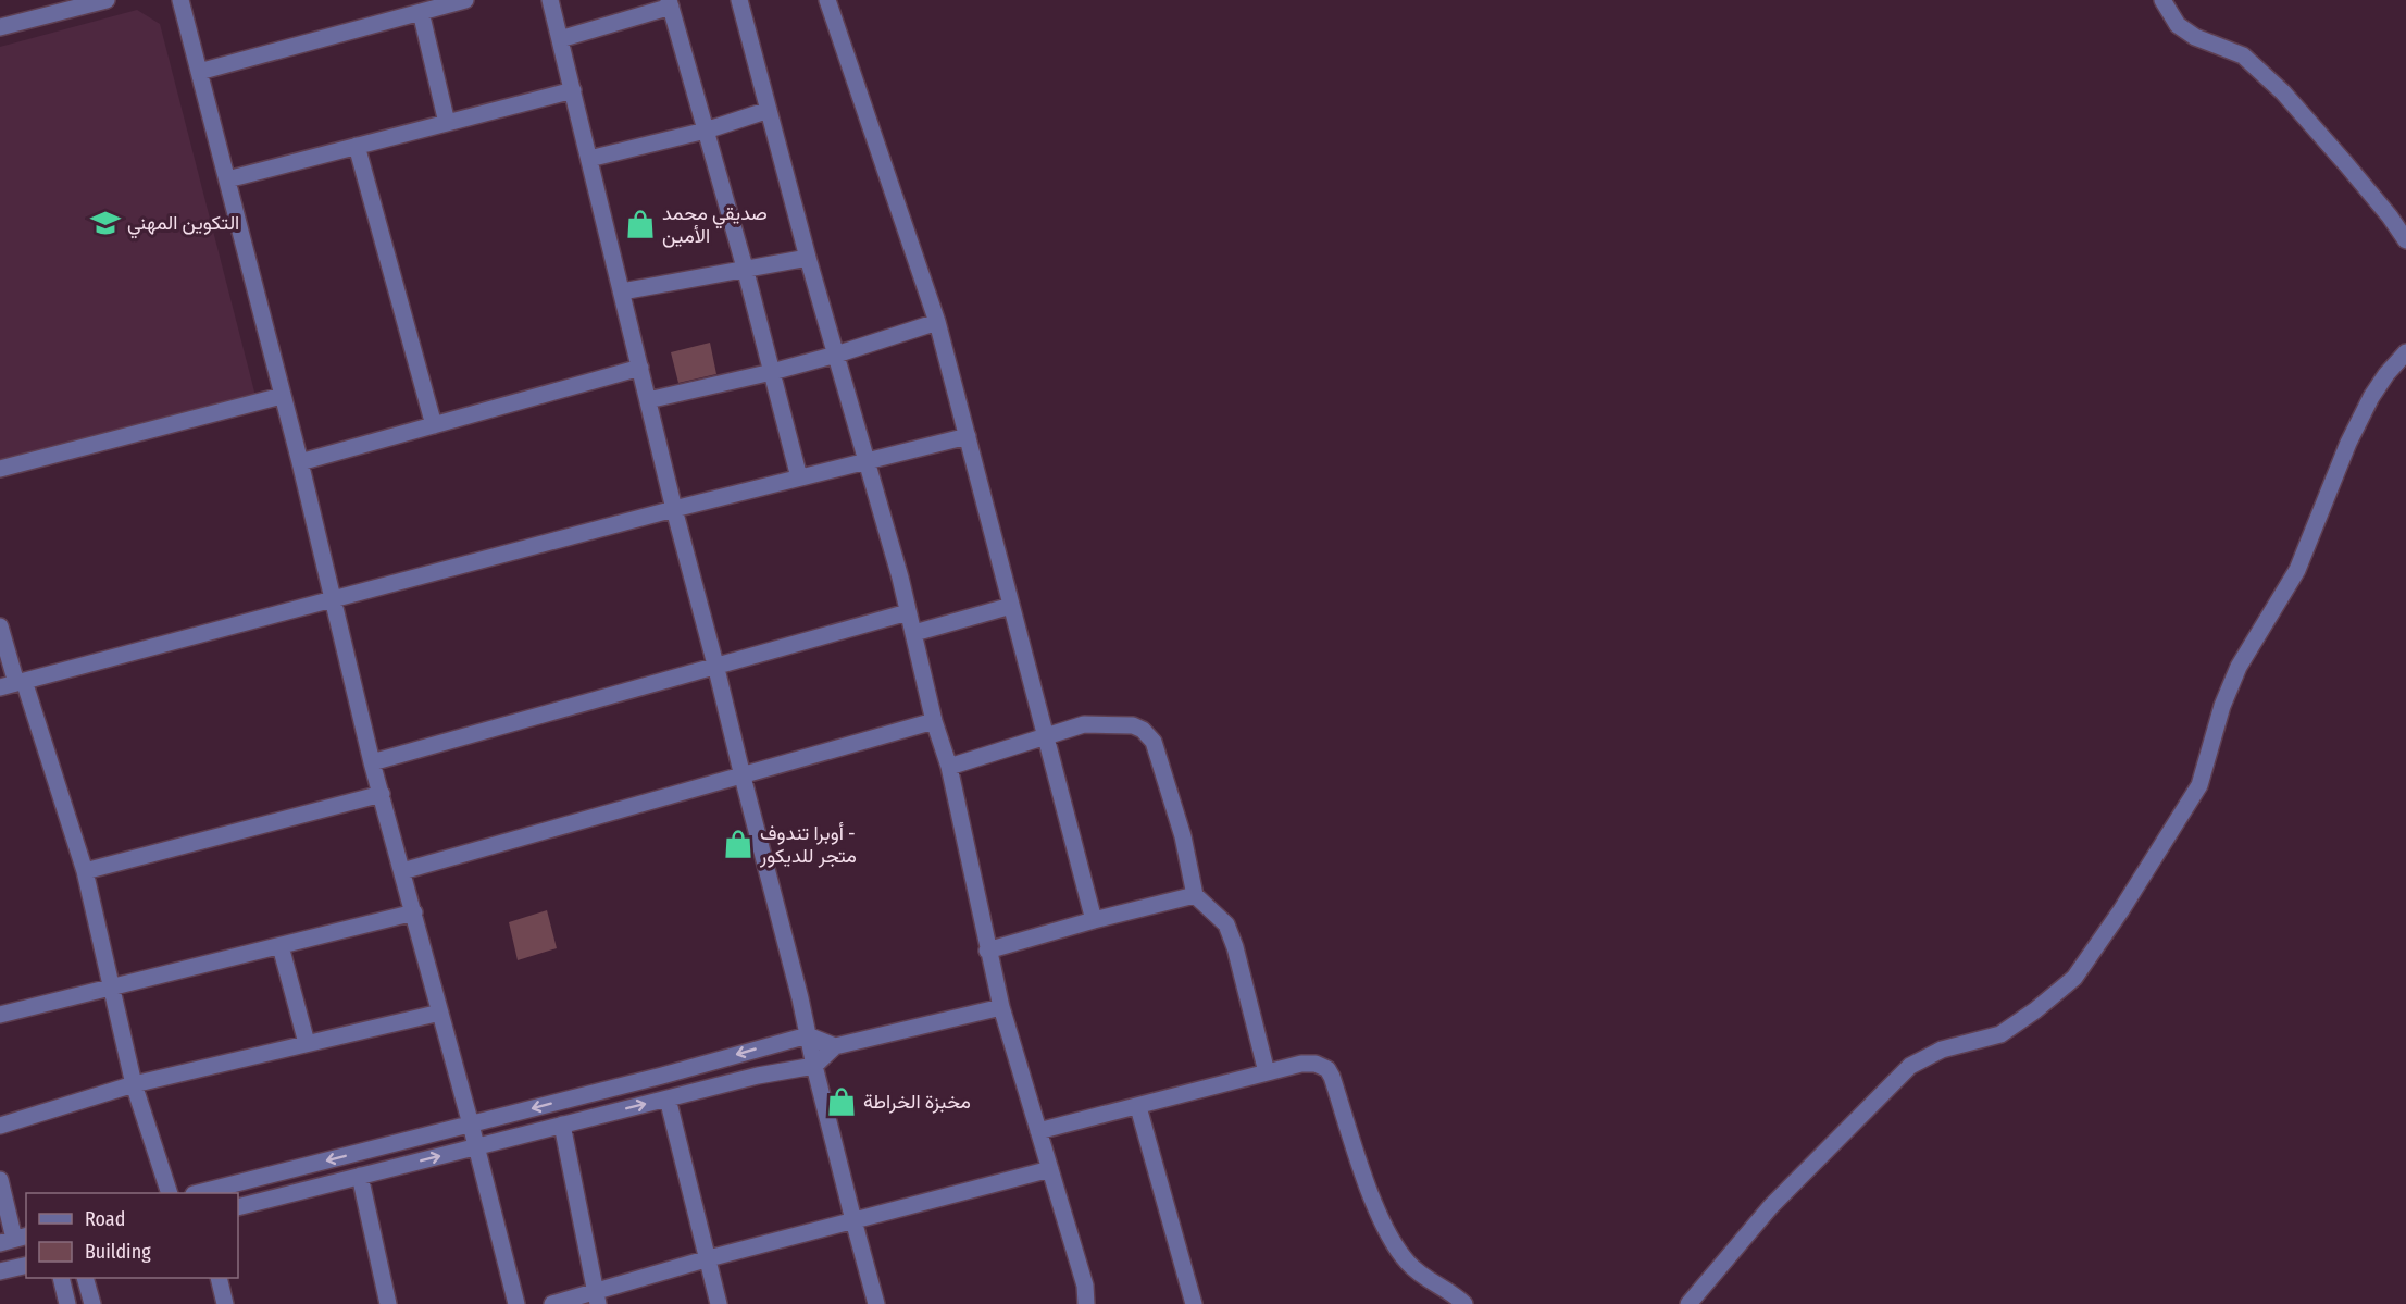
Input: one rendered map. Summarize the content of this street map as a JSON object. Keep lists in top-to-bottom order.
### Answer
{
  "places": {
    "school or university": ["التكوين المهني"],
    "shop": ["صديقي محمد الأمين", "أوبرا تندوف - متجر للديكور", "مخبزة الخراطة"]
  },
  "legend": ["Road", "Building"]
}
